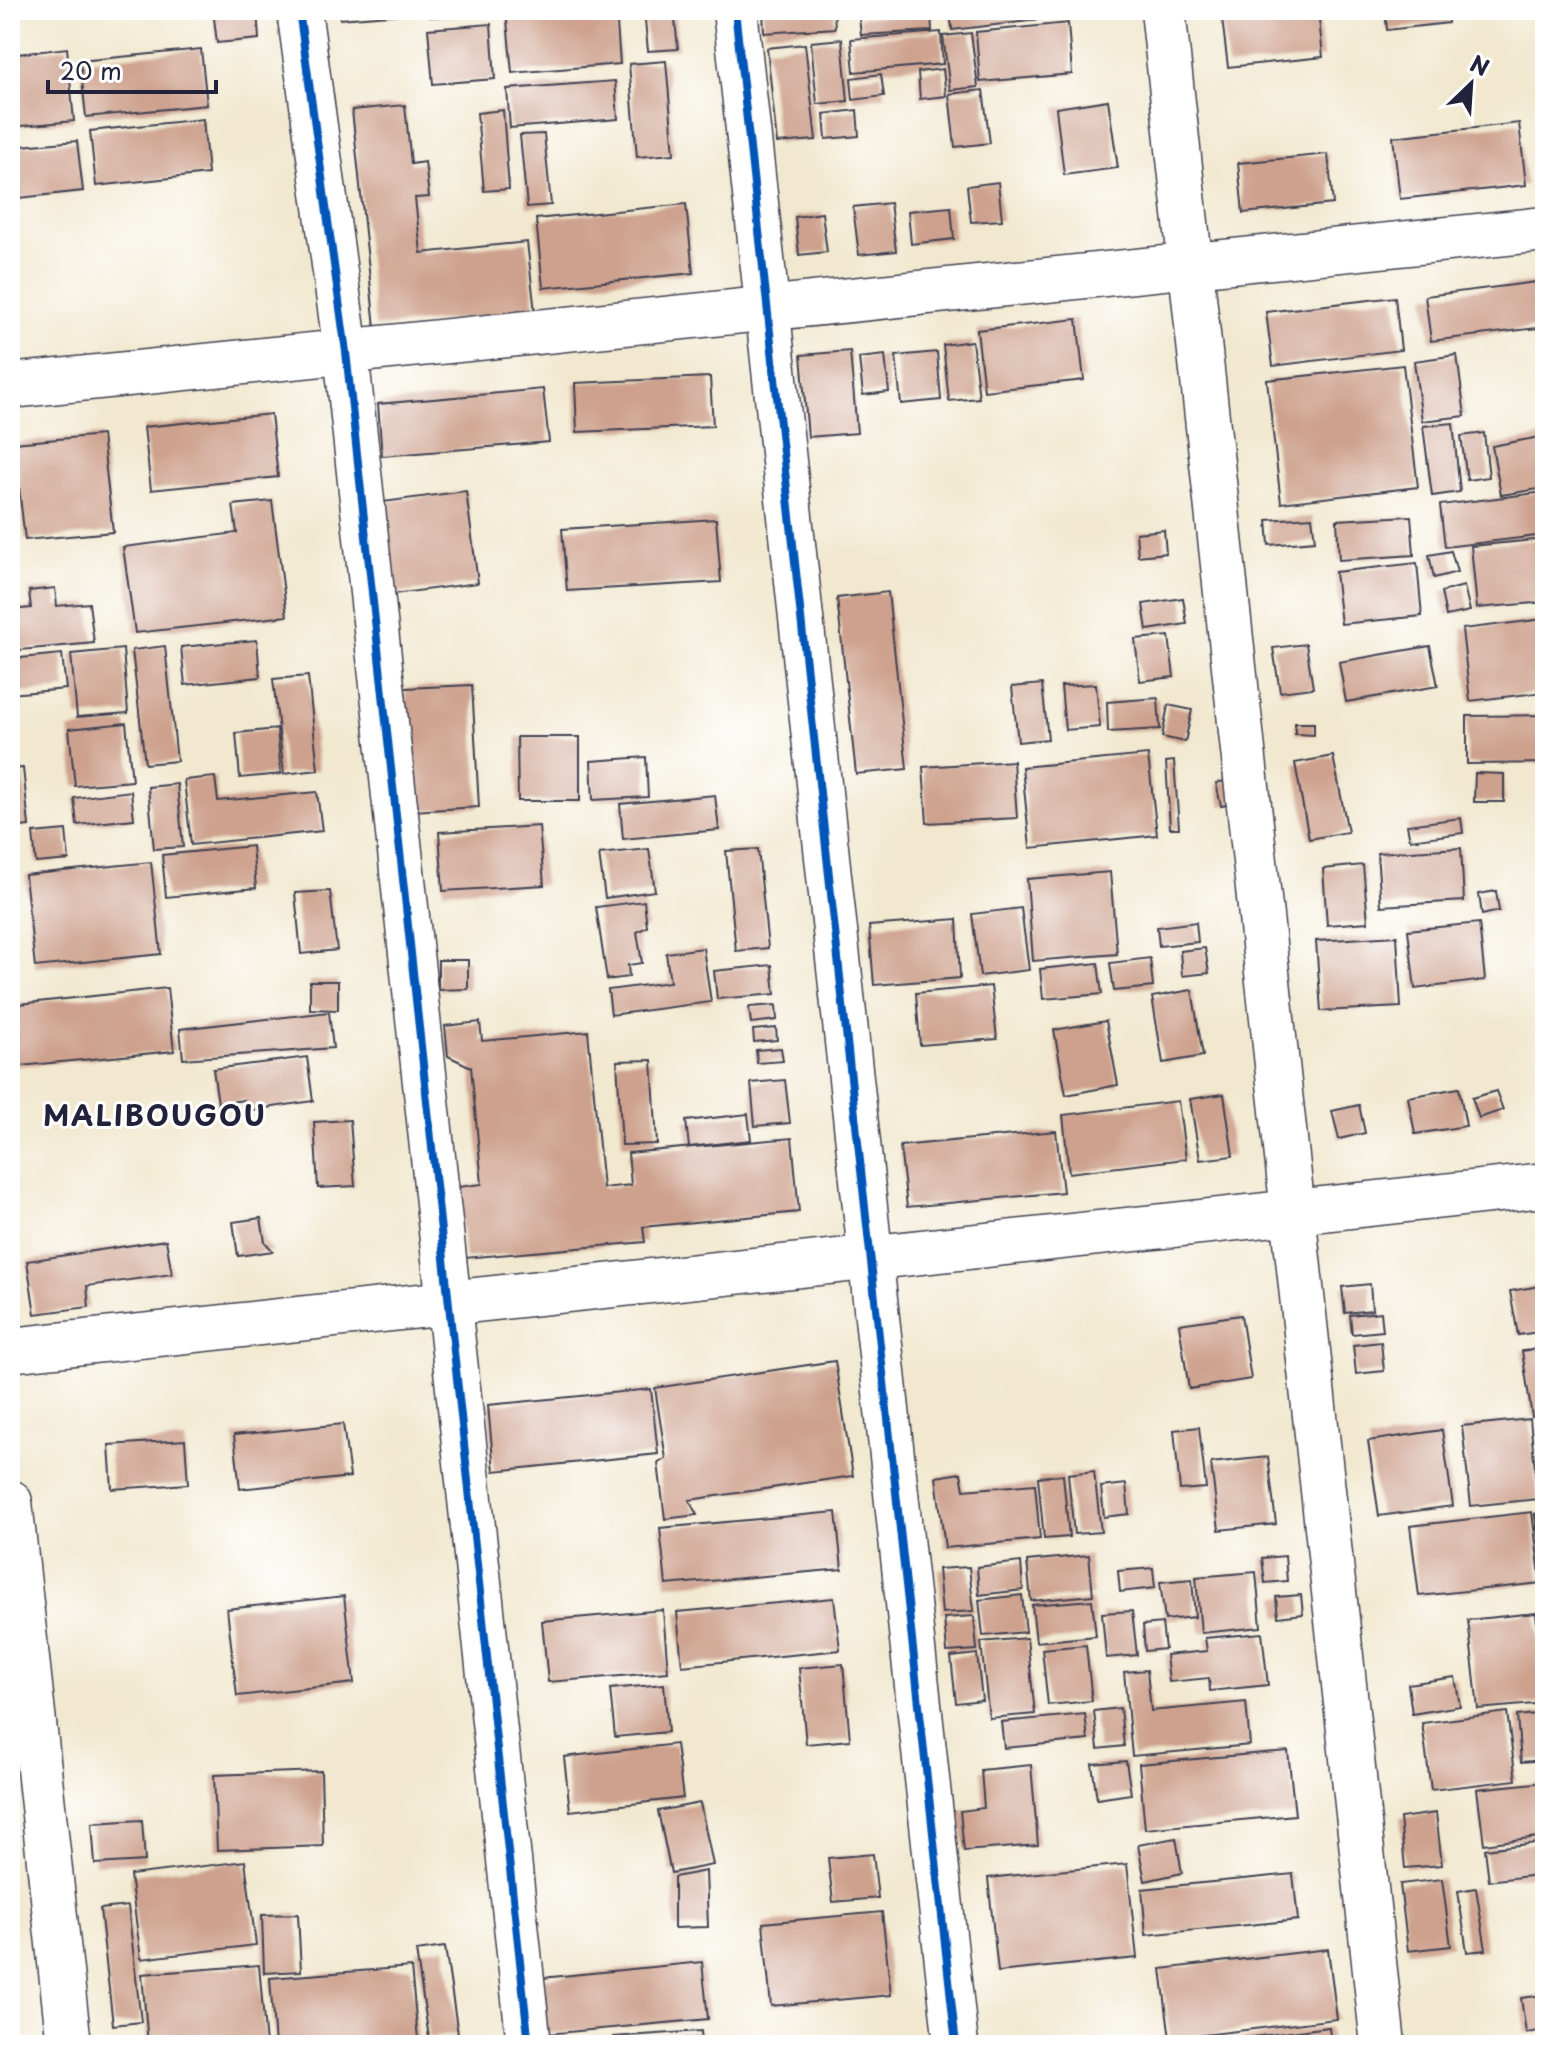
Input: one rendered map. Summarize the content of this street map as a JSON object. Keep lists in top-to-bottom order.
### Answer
{
  "districts": ["MALIBOUGOU"],
  "scale_bar": "20 m",
  "north": "top right"
}
